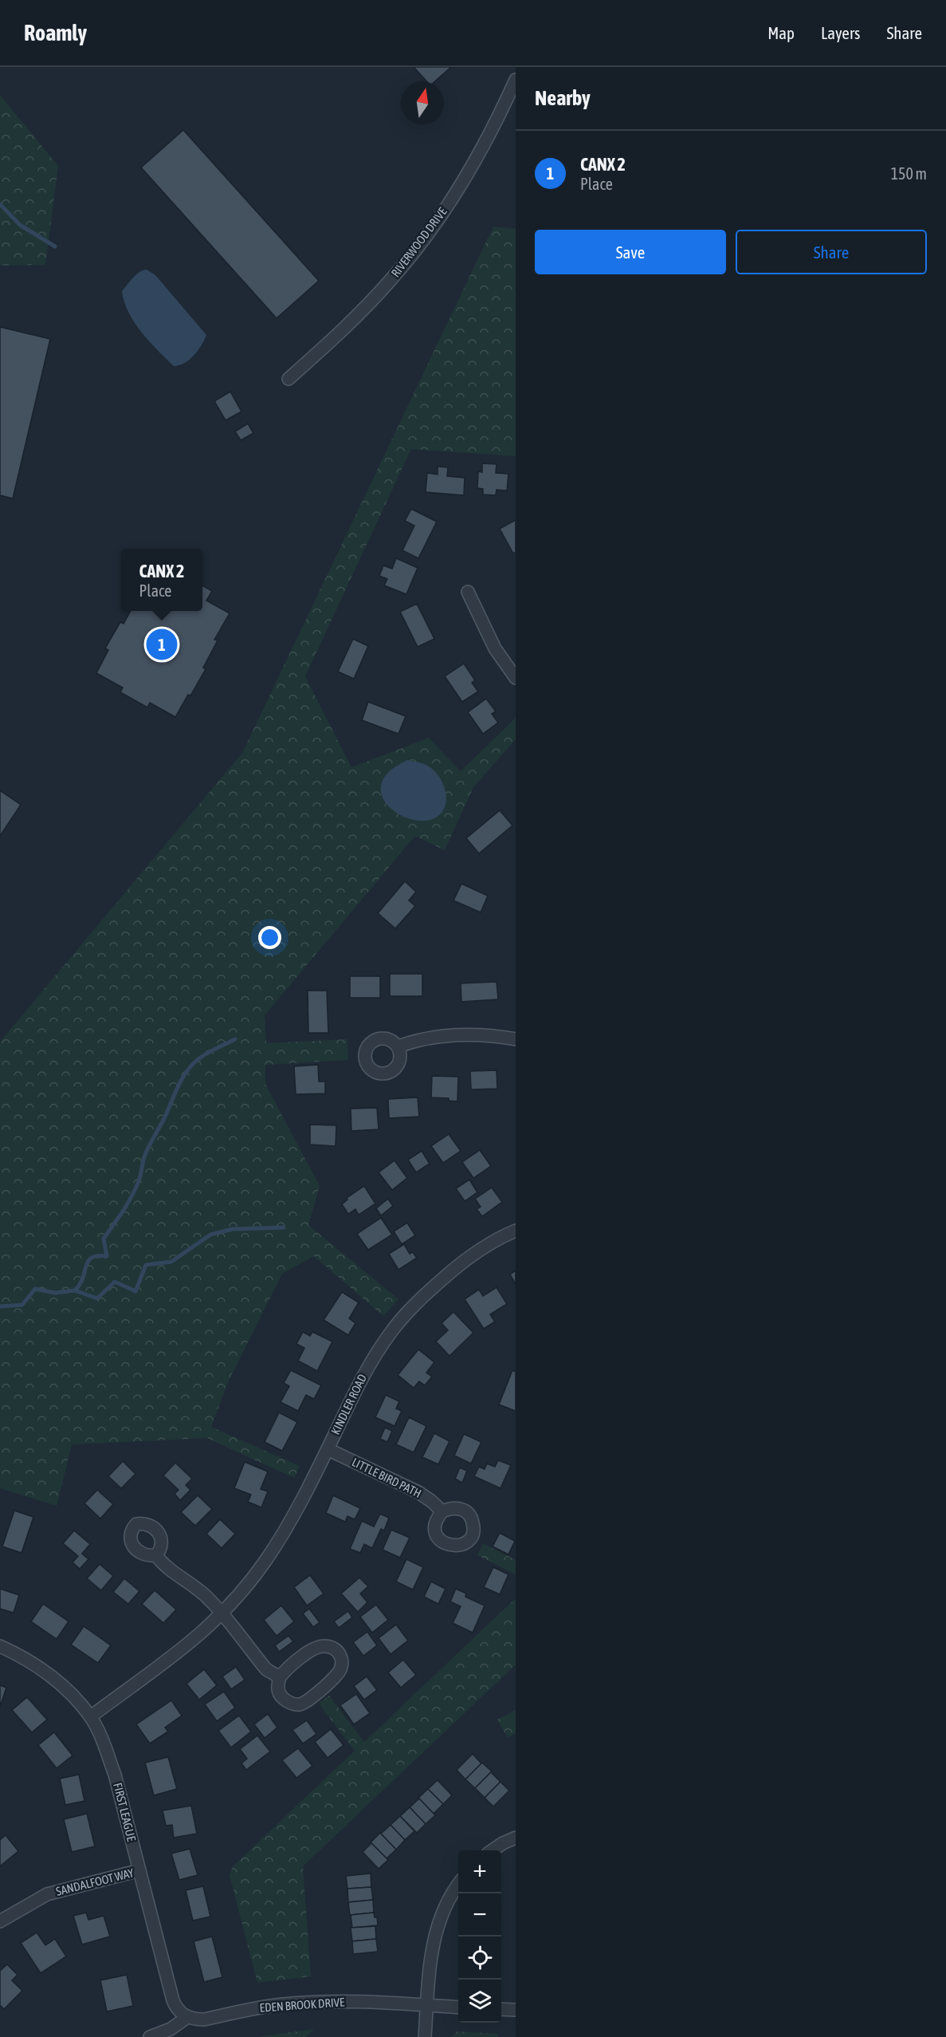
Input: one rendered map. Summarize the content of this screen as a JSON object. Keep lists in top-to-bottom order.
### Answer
{
  "streets": {
    "street": [
      "RIVERWOOD DRIVE",
      "KINDLER ROAD",
      "LITTLE BIRD PATH",
      "FIRST LEAGUE",
      "SANDALFOOT WAY",
      "EDEN BROOK DRIVE"
    ]
  },
  "crossings": [
    ["KINDLER ROAD", "LITTLE BIRD PATH"],
    ["KINDLER ROAD", "FIRST LEAGUE"],
    ["FIRST LEAGUE", "SANDALFOOT WAY"],
    ["FIRST LEAGUE", "EDEN BROOK DRIVE"]
  ],
  "north": "top",
  "page": {
    "header": "Roamly",
    "nav": ["Map", "Layers", "Share"],
    "heading": "Nearby",
    "list": [
      {
        "mark": "1",
        "name": "CANX 2",
        "note": "Place",
        "value": "150 m"
      }
    ],
    "buttons": ["Save", "Share"],
    "popup": ["CANX 2", "Place"],
    "pins": "1",
    "map_buttons": ["+", "−"]
  }
}
